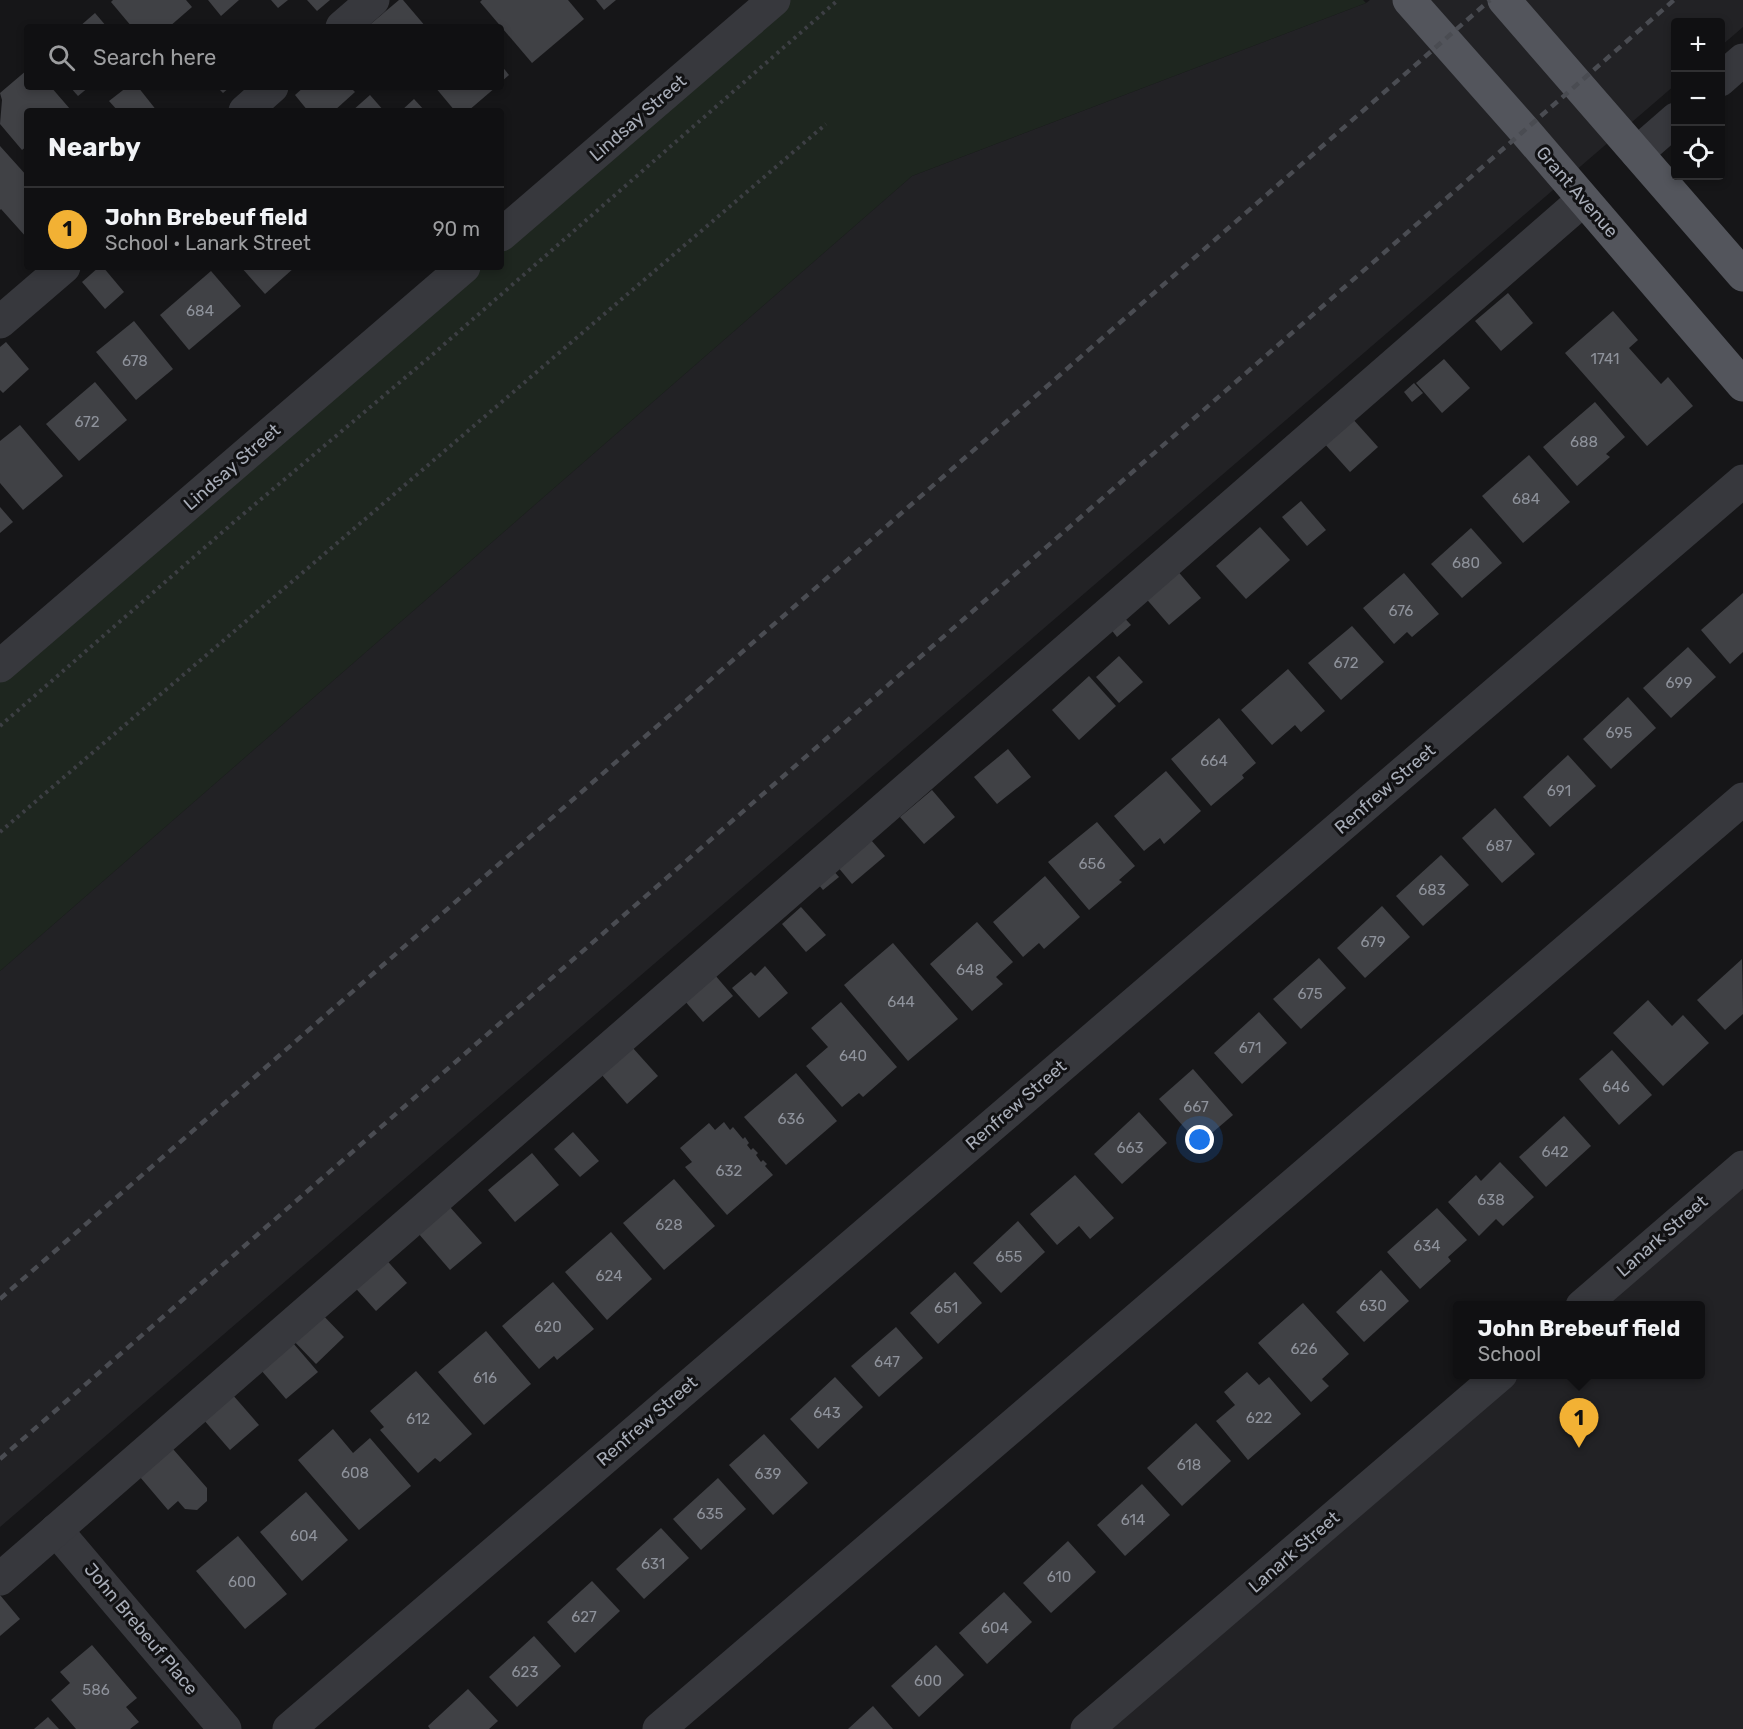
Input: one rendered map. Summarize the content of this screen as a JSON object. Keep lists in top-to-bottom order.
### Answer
{
  "streets": {
    "main road": ["Grant Avenue"],
    "street": [
      "Lindsay Street",
      "Renfrew Street",
      "Lanark Street",
      "John Brebeuf Place"
    ]
  },
  "house_numbers": [
    "684",
    "1741",
    "678",
    "672",
    "688",
    "684",
    "680",
    "676",
    "672",
    "699",
    "695",
    "664",
    "691",
    "687",
    "656",
    "683",
    "679",
    "648",
    "675",
    "644",
    "671",
    "640",
    "646",
    "667",
    "636",
    "663",
    "642",
    "632",
    "638",
    "628",
    "634",
    "655",
    "624",
    "630",
    "651",
    "620",
    "626",
    "647",
    "616",
    "643",
    "622",
    "612",
    "618",
    "608",
    "639",
    "635",
    "614",
    "604",
    "631",
    "610",
    "600",
    "627",
    "604",
    "623",
    "600",
    "586"
  ],
  "page": {
    "map_buttons": ["+", "−"],
    "search": "Search here",
    "heading": "Nearby",
    "list": [
      {
        "mark": "1",
        "name": "John Brebeuf field",
        "note": "School · Lanark Street",
        "value": "90 m"
      }
    ],
    "popup": ["John Brebeuf field", "School"],
    "pins": "1"
  }
}
